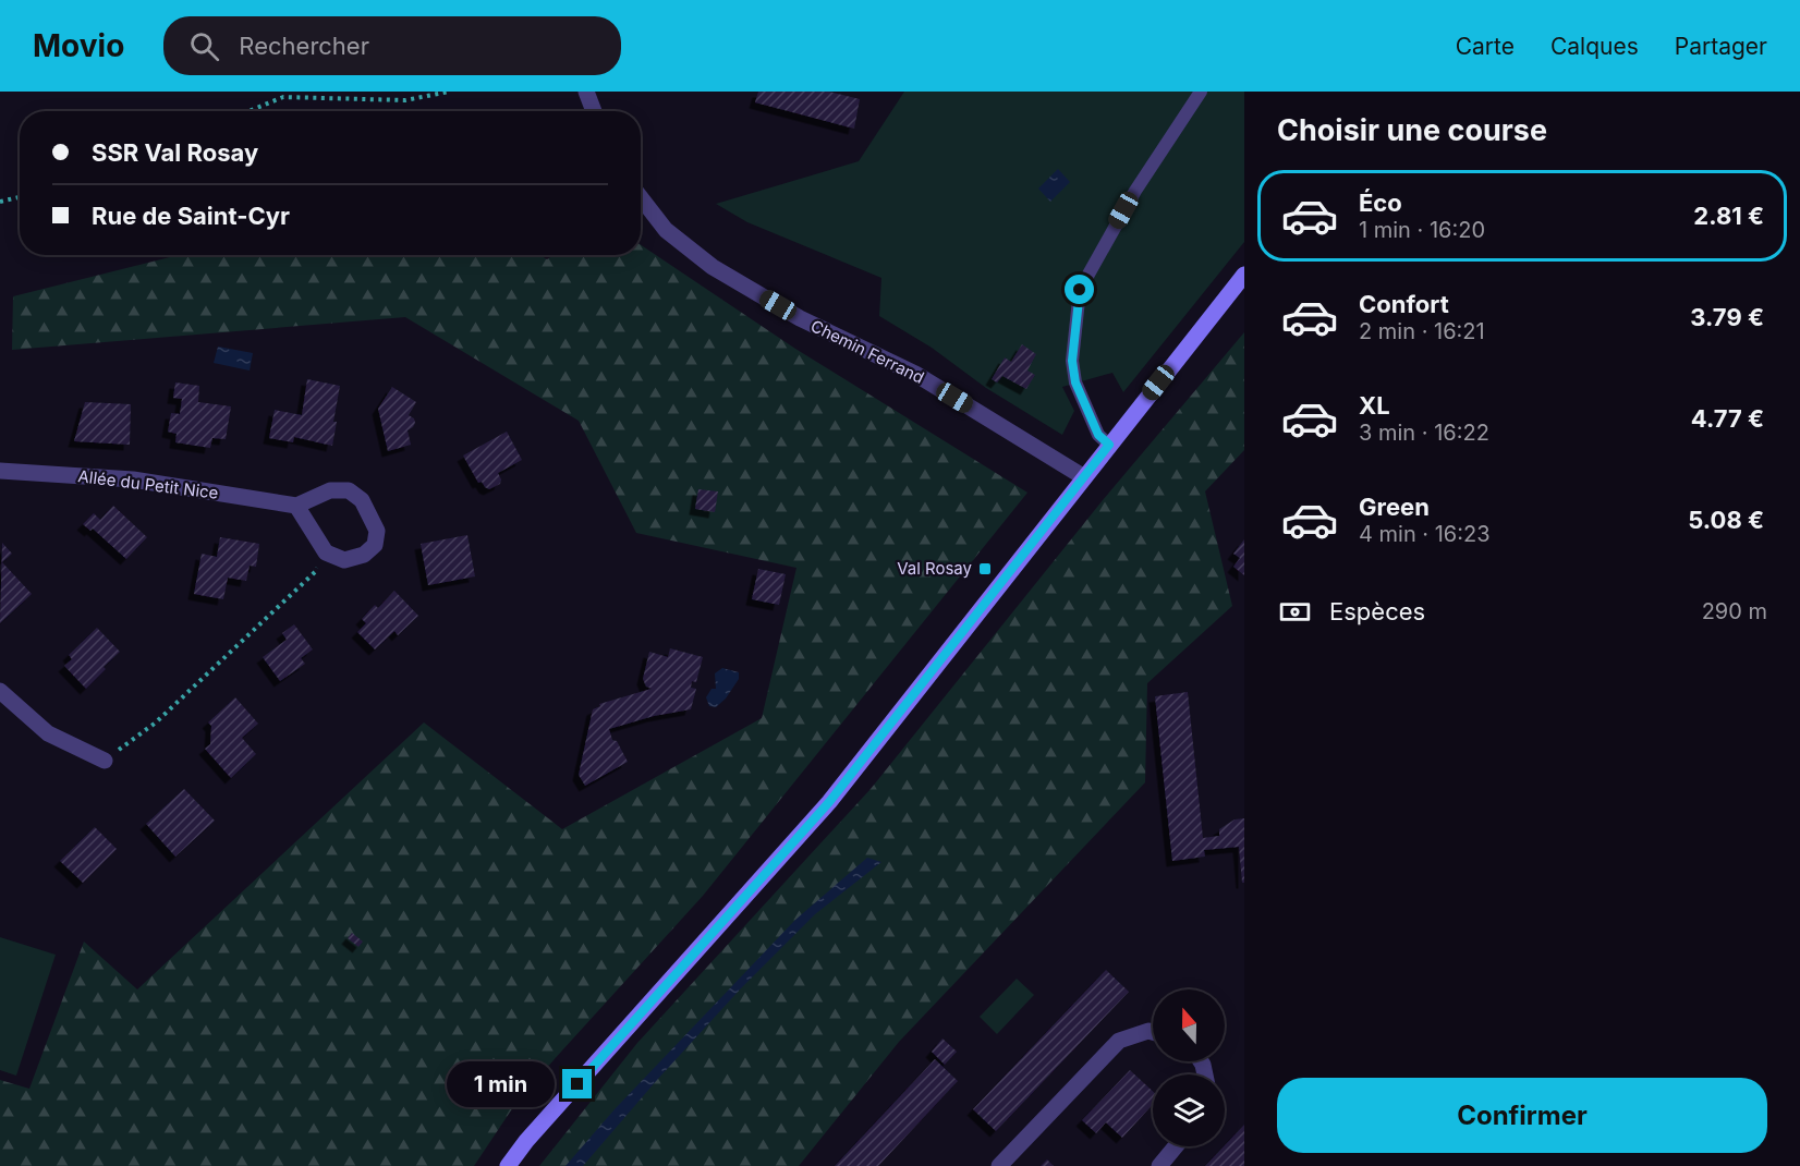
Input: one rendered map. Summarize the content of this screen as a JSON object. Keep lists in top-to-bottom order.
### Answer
{
  "streets": {
    "street": ["Chemin Ferrand", "Allée du Petit Nice"]
  },
  "places": {
    "transit": ["Val Rosay"]
  },
  "north": "top",
  "page": {
    "header": "Movio",
    "search": "Rechercher",
    "nav": ["Carte", "Calques", "Partager"],
    "heading": "Choisir une course",
    "banner": ["SSR Val Rosay", "Rue de Saint-Cyr"],
    "list": [
      {
        "name": "Éco",
        "note": "1 min · 16:20",
        "value": "2.81 €"
      },
      {
        "name": "Confort",
        "note": "2 min · 16:21",
        "value": "3.79 €"
      },
      {
        "name": "XL",
        "note": "3 min · 16:22",
        "value": "4.77 €"
      },
      {
        "name": "Green",
        "note": "4 min · 16:23",
        "value": "5.08 €"
      }
    ],
    "pay": ["Espèces", "290 m"],
    "bubble": "1 min",
    "buttons": "Confirmer"
  }
}
